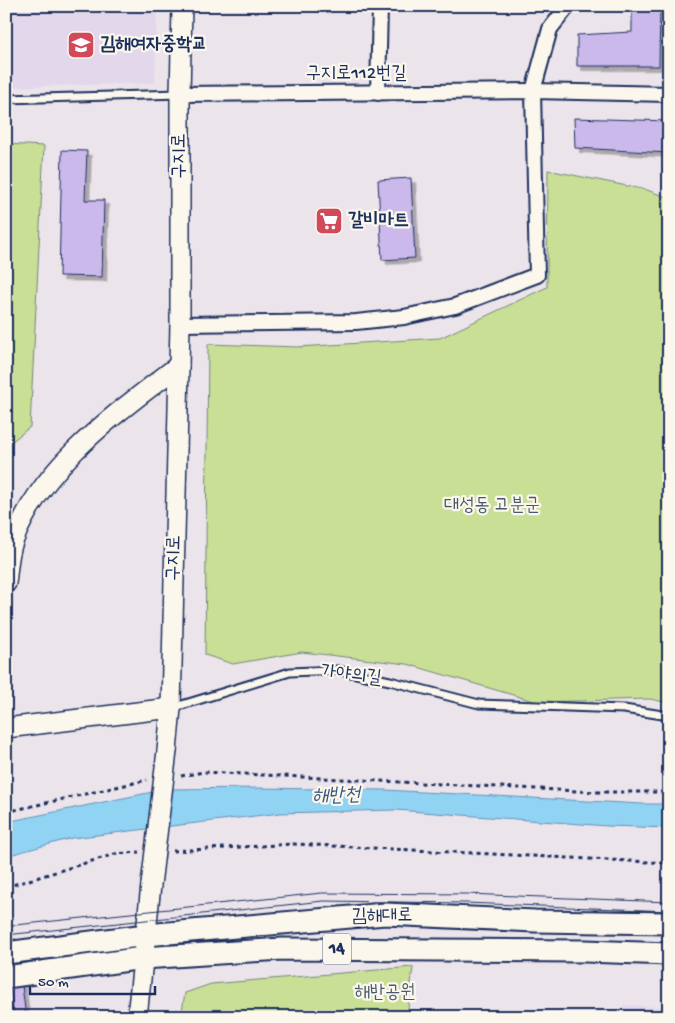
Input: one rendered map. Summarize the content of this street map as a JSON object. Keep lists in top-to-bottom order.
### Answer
{
  "streets": {
    "main road": [
      "구지로",
      "가야의길",
      "김해대로",
      "14"
    ],
    "street": ["구지로112번길"]
  },
  "crossings": [
    ["구지로112번길", "구지로"],
    ["구지로", "가야의길"],
    ["구지로", "김해대로"]
  ],
  "water": ["해반천"],
  "parks": ["대성동 고분군", "해반공원"],
  "places": {
    "school or university": ["김해여자중학교"],
    "supermarket": ["갈비마트"]
  },
  "scale_bar": "50 m"
}
